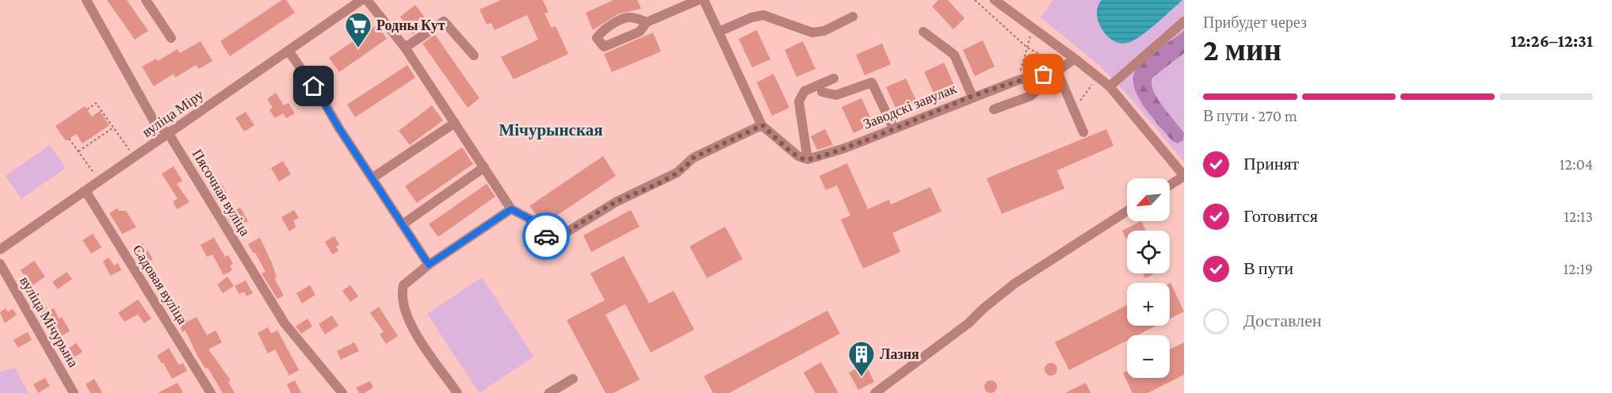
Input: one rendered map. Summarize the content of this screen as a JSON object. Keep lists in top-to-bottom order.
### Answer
{
  "streets": {
    "street": [
      "Заводскі завулак",
      "вуліца Міру",
      "Пясочная вуліца",
      "Садовая вуліца",
      "вуліца Мічурына"
    ]
  },
  "crossings": [
    ["вуліца Міру", "Пясочная вуліца"],
    ["вуліца Міру", "Садовая вуліца"]
  ],
  "districts": ["Мічурынская"],
  "places": {
    "supermarket": ["Родны Кут"],
    "building": ["Лазня"]
  },
  "north": "bottom left",
  "page": {
    "heading": ["2 мин", "Прибудет через", "12:26–12:31"],
    "bar": "В пути · 270 m",
    "list": [
      ["Принят", "12:04"],
      ["Готовится", "12:13"],
      ["В пути", "12:19"],
      "Доставлен"
    ],
    "map_buttons": ["+", "−"]
  }
}
